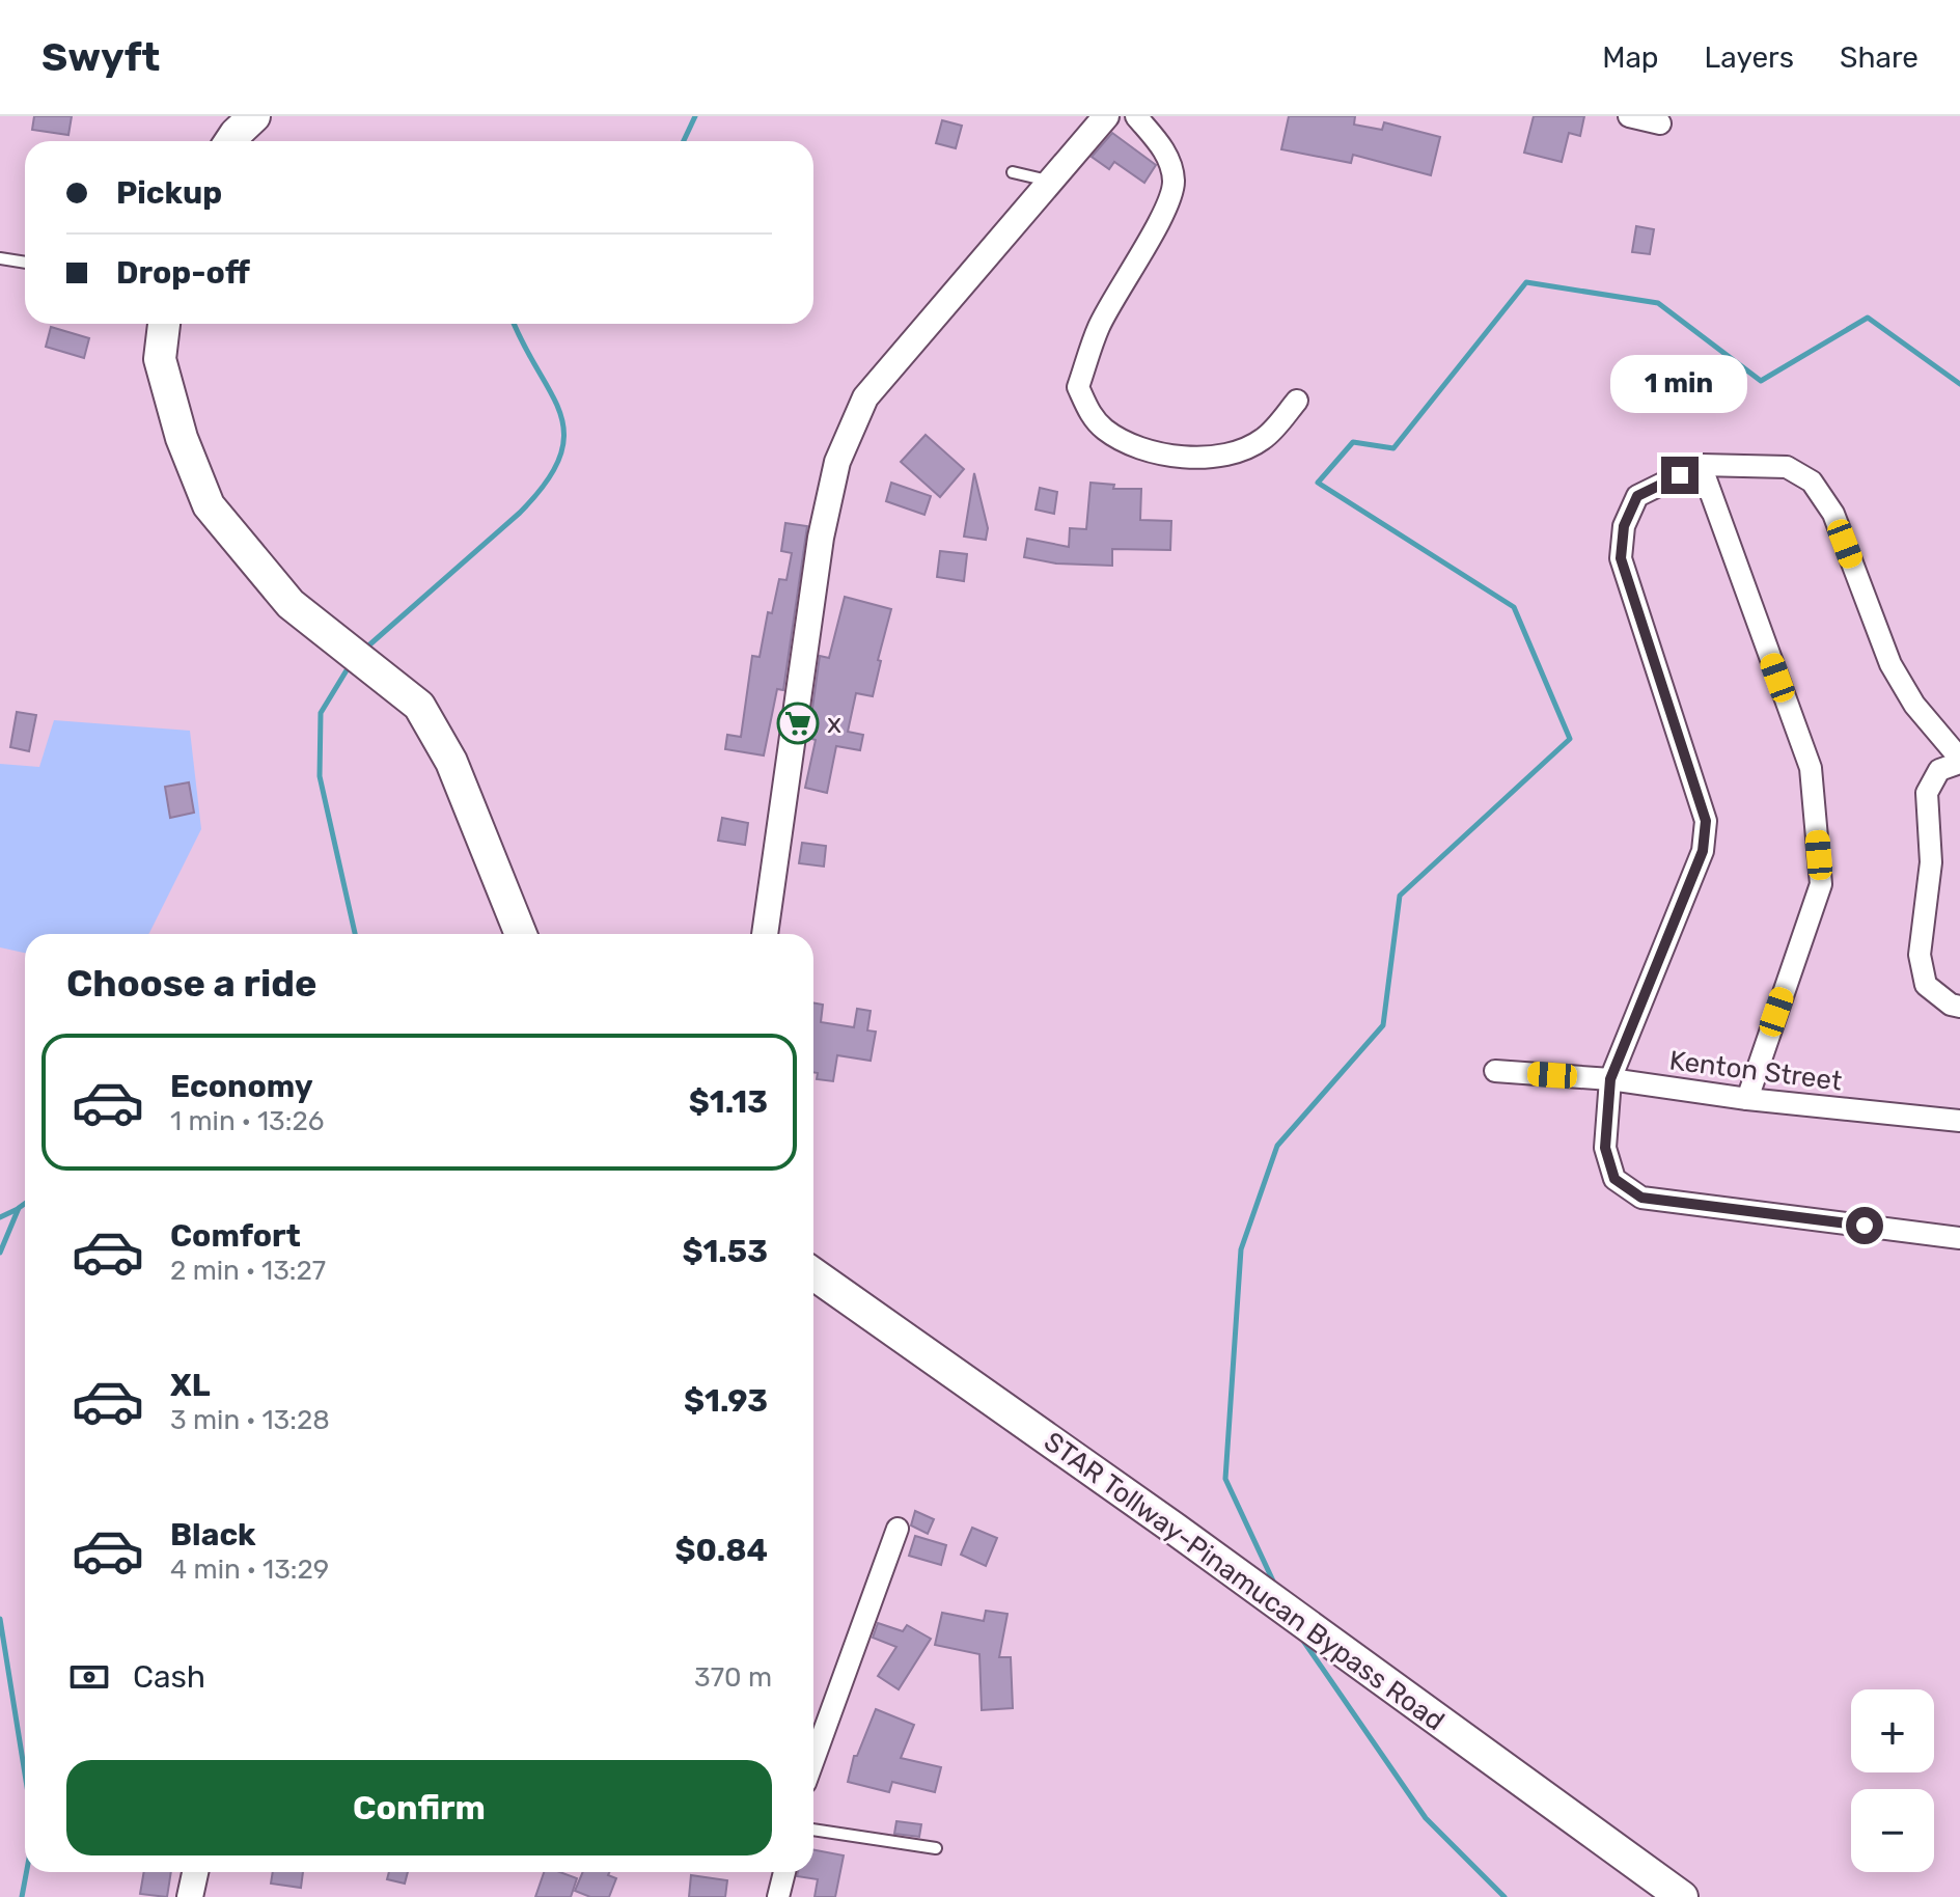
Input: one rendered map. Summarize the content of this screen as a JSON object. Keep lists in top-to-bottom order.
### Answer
{
  "streets": {
    "main road": ["STAR Tollway-Pinamucan Bypass Road"],
    "street": ["Kenton Street"]
  },
  "places": {
    "supermarket": ["x"]
  },
  "page": {
    "header": "Swyft",
    "nav": ["Map", "Layers", "Share"],
    "banner": ["Pickup", "Drop-off"],
    "bubble": "1 min",
    "heading": "Choose a ride",
    "list": [
      {
        "name": "Economy",
        "note": "1 min · 13:26",
        "value": "$1.13"
      },
      {
        "name": "Comfort",
        "note": "2 min · 13:27",
        "value": "$1.53"
      },
      {
        "name": "XL",
        "note": "3 min · 13:28",
        "value": "$1.93"
      },
      {
        "name": "Black",
        "note": "4 min · 13:29",
        "value": "$0.84"
      }
    ],
    "pay": ["Cash", "370 m"],
    "map_buttons": ["+", "−"],
    "buttons": "Confirm"
  }
}
